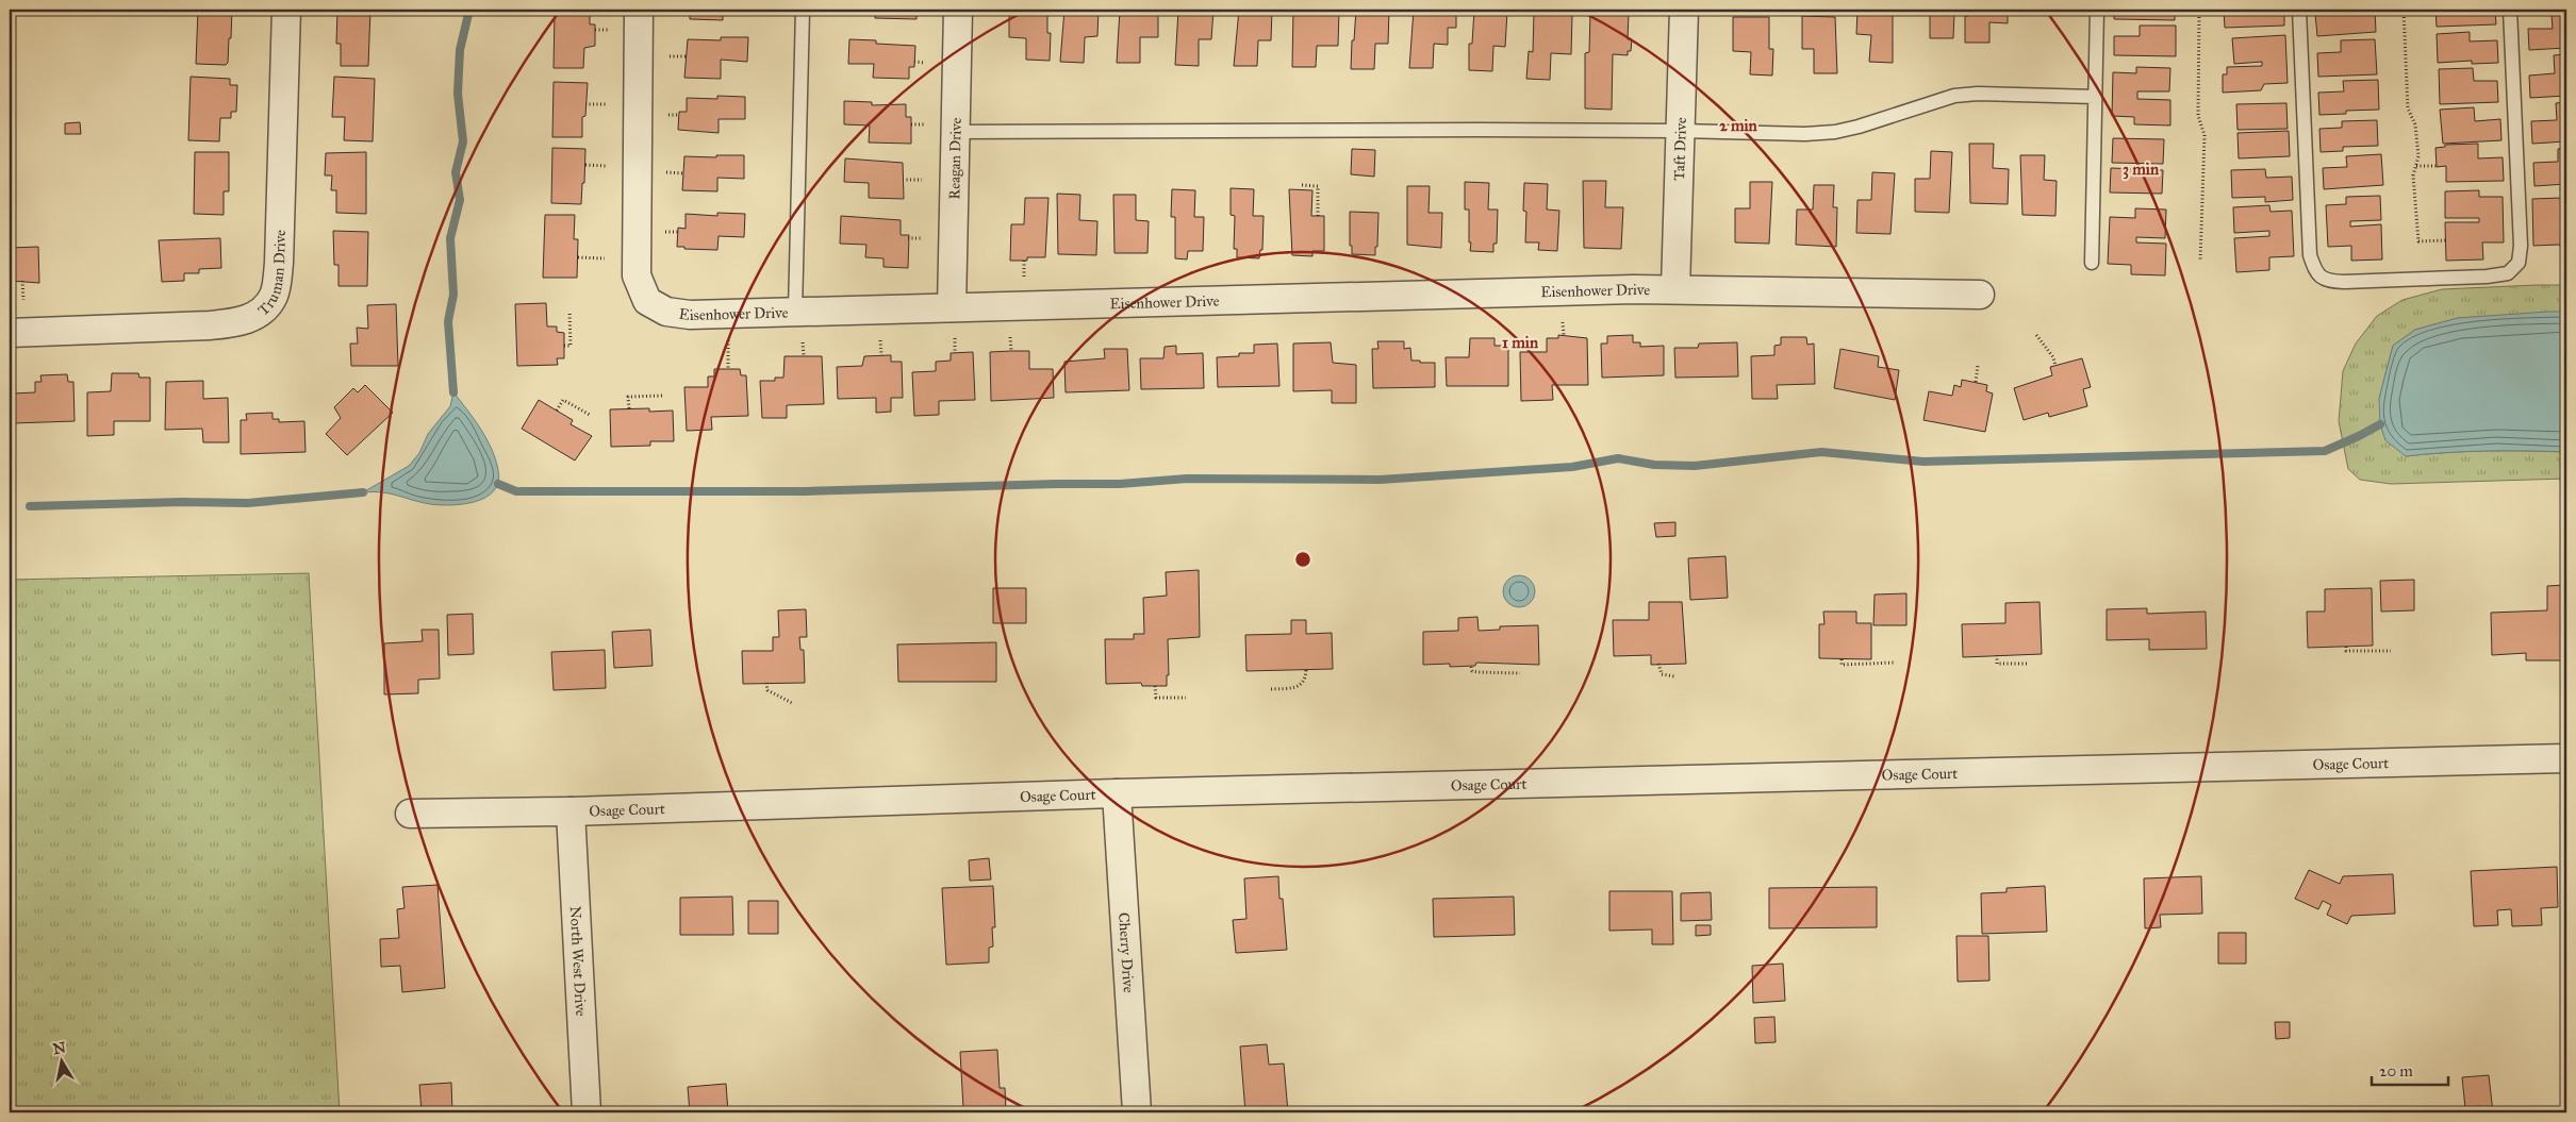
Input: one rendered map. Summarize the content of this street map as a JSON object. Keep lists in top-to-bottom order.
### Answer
{
  "streets": {
    "street": [
      "Taft Drive",
      "Reagan Drive",
      "Truman Drive",
      "Eisenhower Drive",
      "Osage Court",
      "Cherry Drive",
      "North West Drive"
    ]
  },
  "crossings": [
    ["Taft Drive", "Eisenhower Drive"],
    ["Reagan Drive", "Eisenhower Drive"],
    ["Osage Court", "Cherry Drive"],
    ["Osage Court", "North West Drive"]
  ],
  "scale_bar": "20 m",
  "north": "top",
  "rings": ["2 min", "3 min", "1 min"]
}
